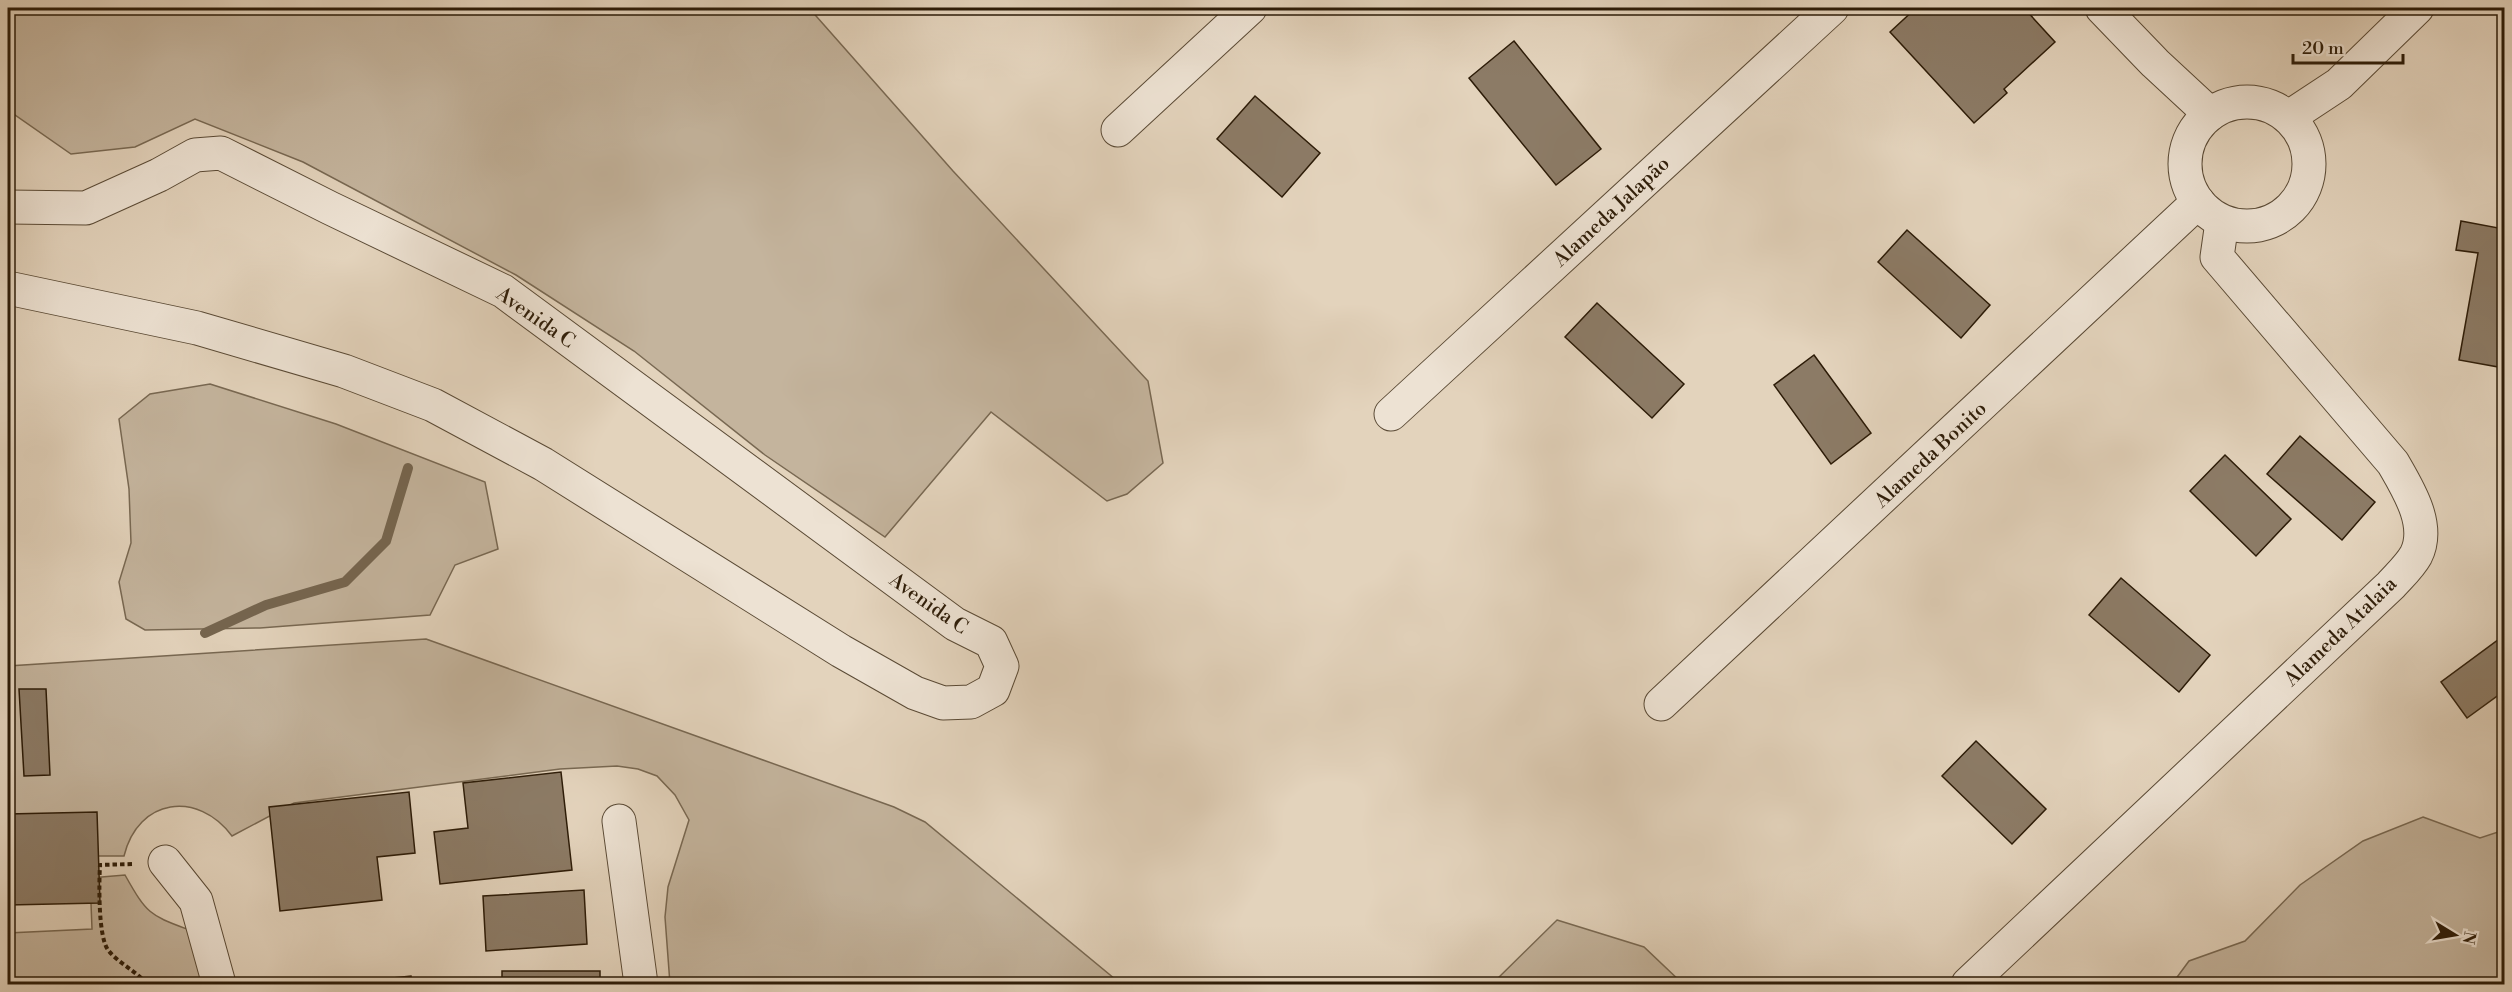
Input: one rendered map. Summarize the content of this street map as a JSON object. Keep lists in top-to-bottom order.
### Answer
{
  "streets": {
    "street": [
      "Alameda Jalapão",
      "Avenida C",
      "Alameda Bonito",
      "Alameda Atalaia"
    ]
  },
  "crossings": [
    ["Alameda Bonito", "Alameda Atalaia"]
  ],
  "scale_bar": "20 m",
  "north": "right"
}
